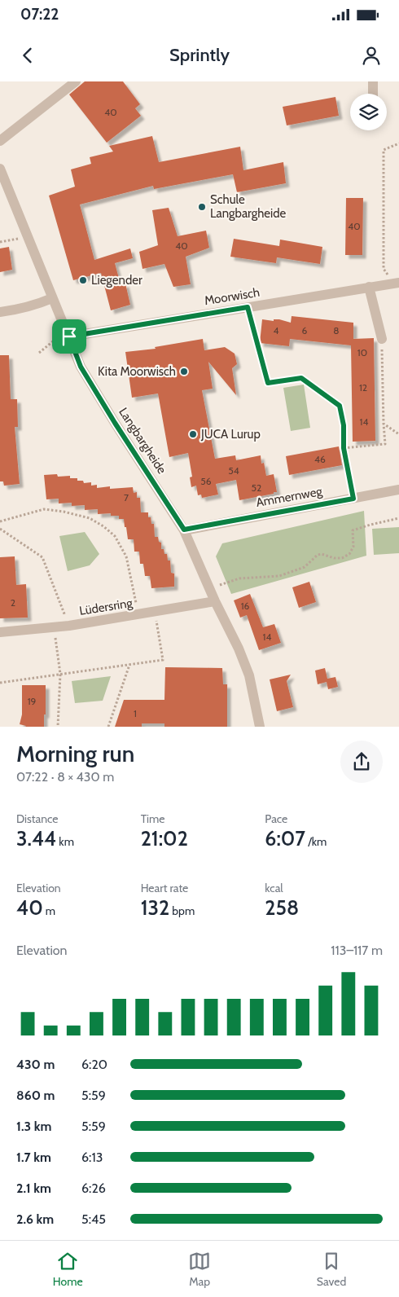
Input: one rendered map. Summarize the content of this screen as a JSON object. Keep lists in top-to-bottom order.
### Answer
{
  "streets": {
    "street": [
      "Moorwisch",
      "Langbargheide",
      "Ammernweg",
      "Lüdersring"
    ]
  },
  "crossings": [
    ["Moorwisch", "Langbargheide"],
    ["Langbargheide", "Ammernweg"],
    ["Langbargheide", "Lüdersring"]
  ],
  "places": [
    "Schule Langbargheide",
    "Liegender",
    "Kita Moorwisch",
    "JUCA Lurup"
  ],
  "house_numbers": [
    "40",
    "40",
    "40",
    "4",
    "6",
    "8",
    "10",
    "12",
    "14",
    "46",
    "54",
    "56",
    "52",
    "7",
    "2",
    "16",
    "14",
    "19",
    "1"
  ],
  "page": {
    "status": "07:22",
    "header": "Sprintly",
    "heading": ["Morning run", "07:22 · 8 × 430 m"],
    "stats": [
      ["Distance", "3.44 km"],
      ["Time", "21:02"],
      ["Pace", "6:07 /km"],
      ["Elevation", "40 m"],
      ["Heart rate", "132 bpm"],
      ["kcal", "258"]
    ],
    "chart": ["Elevation", "113–117 m"],
    "list": [
      {
        "name": "430 m",
        "note": "6:20"
      },
      {
        "name": "860 m",
        "note": "5:59"
      },
      {
        "name": "1.3 km",
        "note": "5:59"
      },
      {
        "name": "1.7 km",
        "note": "6:13"
      },
      {
        "name": "2.1 km",
        "note": "6:26"
      },
      {
        "name": "2.6 km",
        "note": "5:45"
      }
    ],
    "tabs": ["Home", "Map", "Saved"]
  }
}
